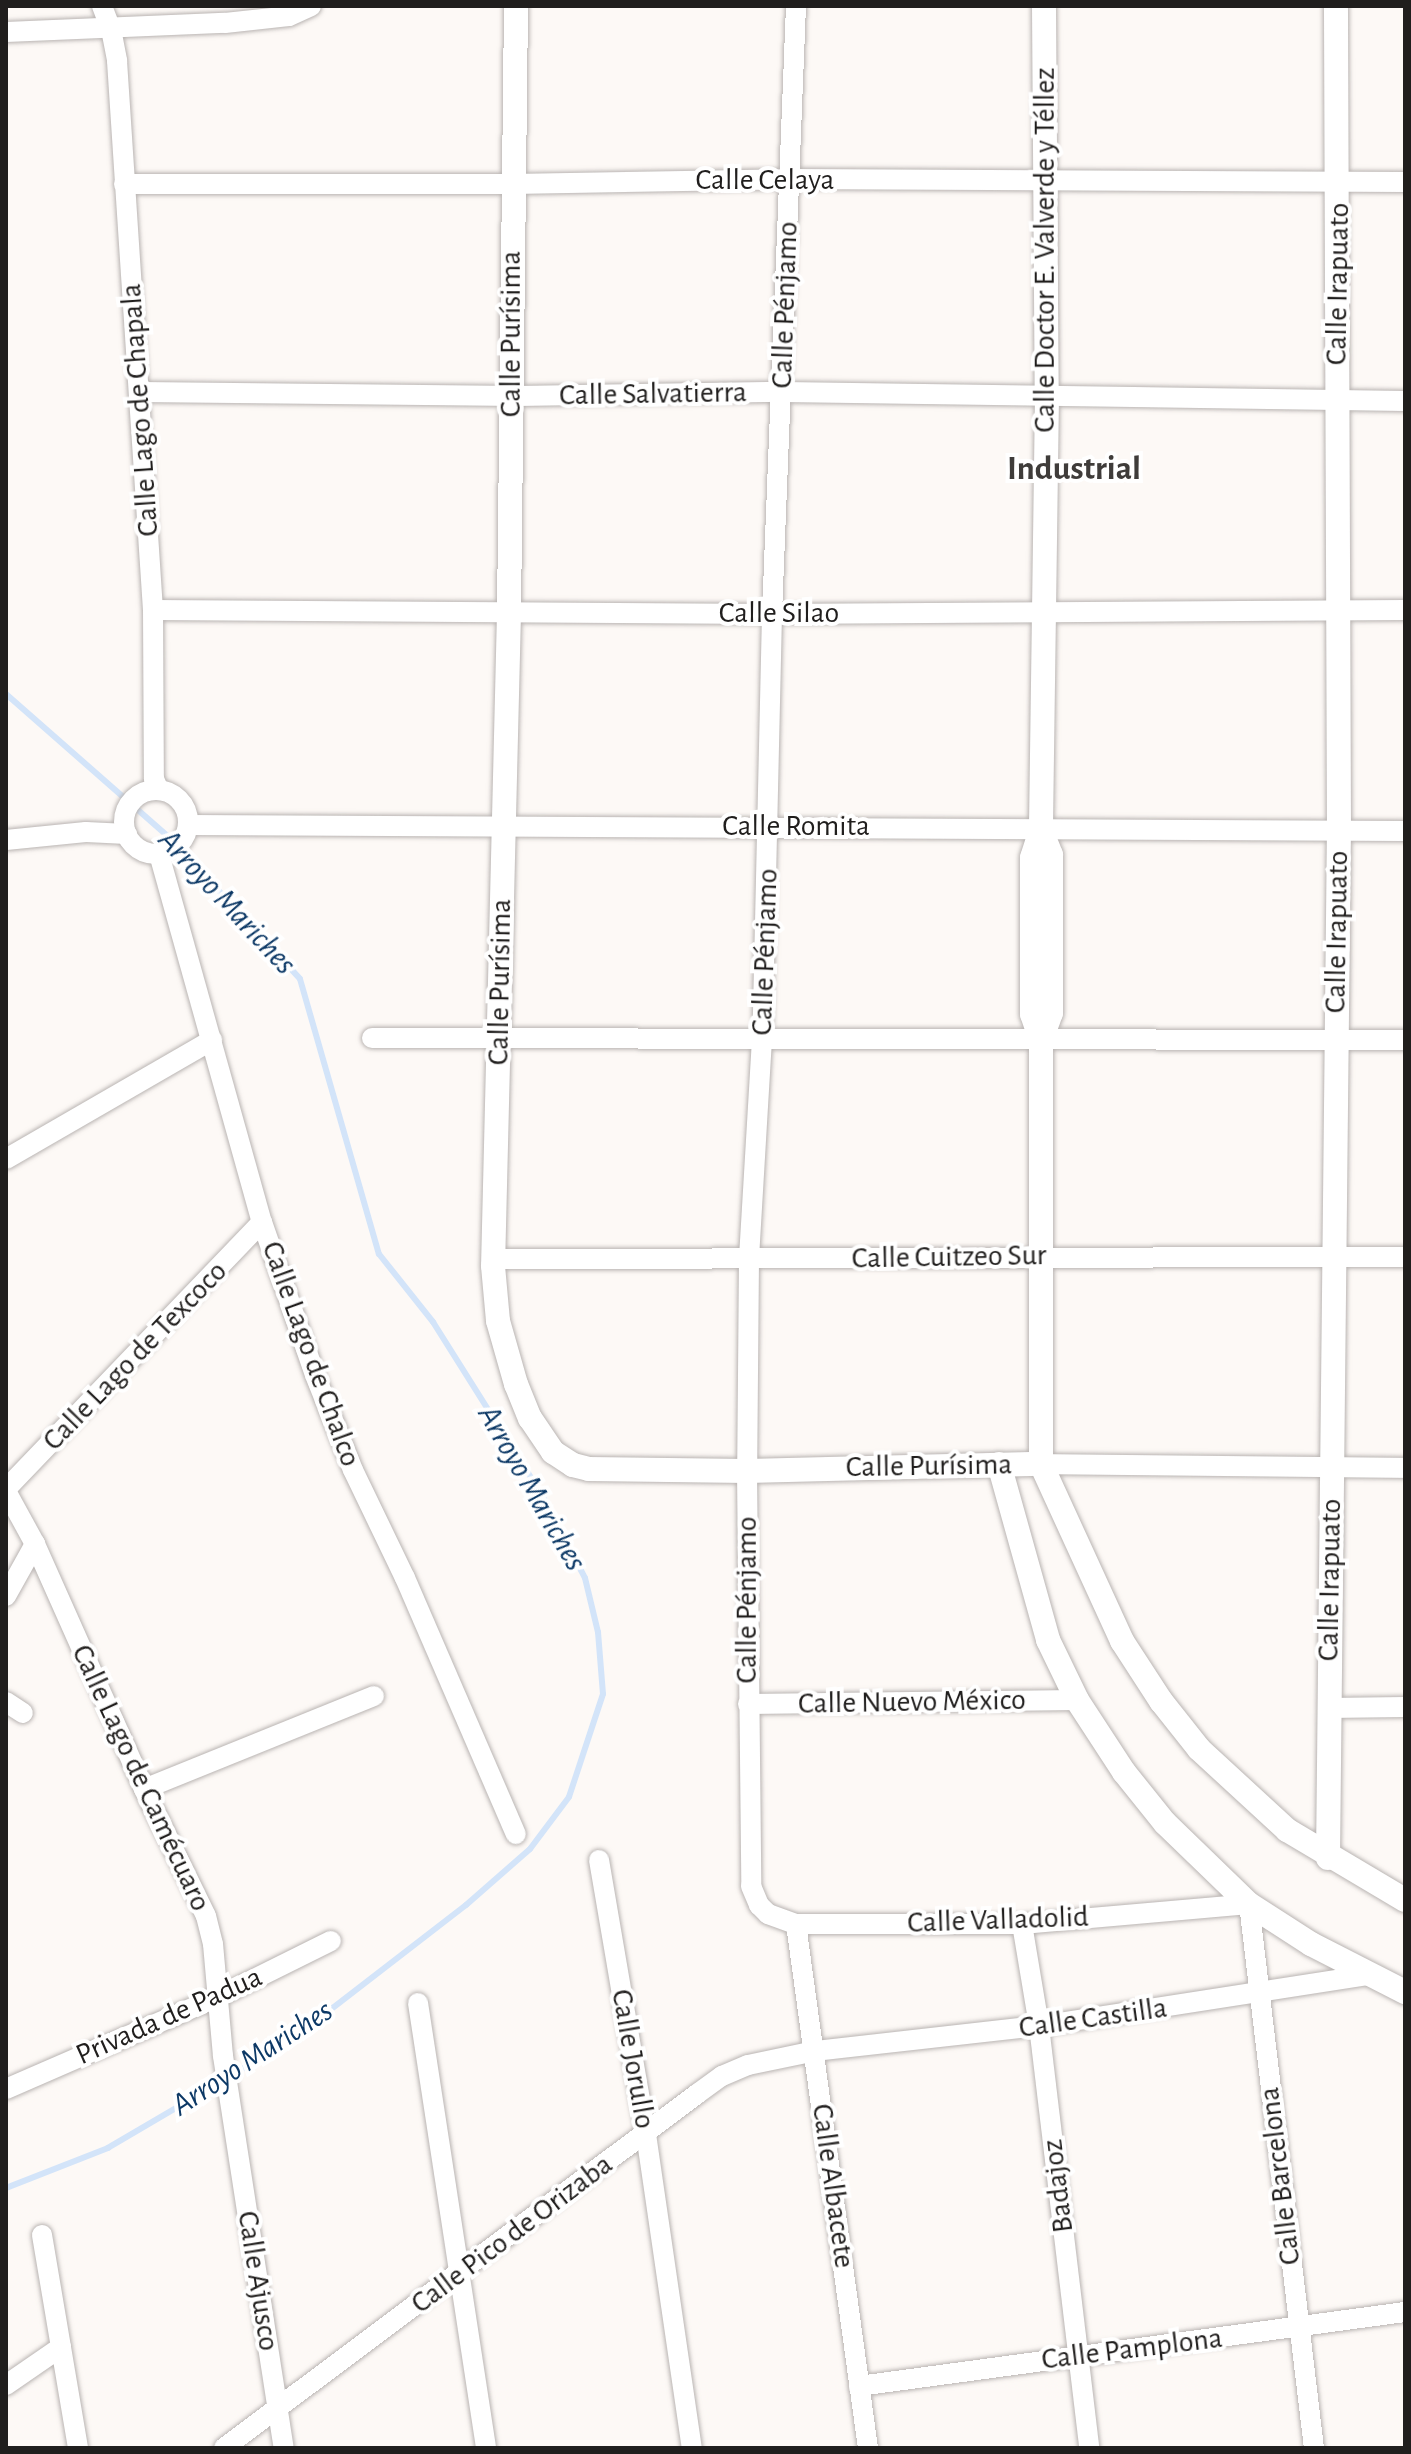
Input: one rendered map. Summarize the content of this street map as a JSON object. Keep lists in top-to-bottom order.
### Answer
{
  "streets": {
    "street": [
      "Calle Celaya",
      "Calle Doctor E. Valverde y Téllez",
      "Calle Irapuato",
      "Calle Pénjamo",
      "Calle Purísima",
      "Calle Salvatierra",
      "Calle Lago de Chapala",
      "Calle Silao",
      "Calle Romita",
      "Calle Cuitzeo Sur",
      "Calle Lago de Chalco",
      "Calle Lago de Texcoco",
      "Calle Nuevo México",
      "Calle Lago de Camécuaro",
      "Calle Valladolid",
      "Privada de Padua",
      "Calle Castilla",
      "Calle Jorullo",
      "Calle Barcelona",
      "Calle Albacete",
      "Badajoz",
      "Calle Pico de Orizaba",
      "Calle Ajusco",
      "Calle Pamplona"
    ]
  },
  "crossings": [
    ["Calle Celaya", "Calle Doctor E. Valverde y Téllez"],
    ["Calle Celaya", "Calle Irapuato"],
    ["Calle Celaya", "Calle Pénjamo"],
    ["Calle Celaya", "Calle Purísima"],
    ["Calle Celaya", "Calle Lago de Chapala"],
    ["Calle Doctor E. Valverde y Téllez", "Calle Purísima"],
    ["Calle Doctor E. Valverde y Téllez", "Calle Salvatierra"],
    ["Calle Doctor E. Valverde y Téllez", "Calle Silao"],
    ["Calle Doctor E. Valverde y Téllez", "Calle Romita"],
    ["Calle Doctor E. Valverde y Téllez", "Calle Cuitzeo Sur"],
    ["Calle Irapuato", "Calle Salvatierra"],
    ["Calle Irapuato", "Calle Silao"],
    ["Calle Irapuato", "Calle Romita"],
    ["Calle Irapuato", "Calle Cuitzeo Sur"],
    ["Calle Pénjamo", "Calle Purísima"],
    ["Calle Pénjamo", "Calle Salvatierra"],
    ["Calle Pénjamo", "Calle Silao"],
    ["Calle Pénjamo", "Calle Romita"],
    ["Calle Pénjamo", "Calle Cuitzeo Sur"],
    ["Calle Pénjamo", "Calle Nuevo México"],
    ["Calle Pénjamo", "Calle Valladolid"],
    ["Calle Purísima", "Calle Salvatierra"],
    ["Calle Purísima", "Calle Silao"],
    ["Calle Purísima", "Calle Romita"],
    ["Calle Purísima", "Calle Cuitzeo Sur"],
    ["Calle Salvatierra", "Calle Lago de Chapala"],
    ["Calle Lago de Chapala", "Calle Silao"],
    ["Calle Lago de Chapala", "Calle Romita"],
    ["Calle Lago de Chapala", "Calle Lago de Chalco"],
    ["Calle Romita", "Calle Lago de Chalco"],
    ["Calle Lago de Chalco", "Calle Lago de Texcoco"],
    ["Calle Lago de Texcoco", "Calle Lago de Camécuaro"],
    ["Calle Lago de Camécuaro", "Privada de Padua"],
    ["Calle Lago de Camécuaro", "Calle Ajusco"],
    ["Calle Valladolid", "Calle Barcelona"],
    ["Calle Valladolid", "Calle Albacete"],
    ["Calle Valladolid", "Badajoz"],
    ["Calle Castilla", "Calle Barcelona"],
    ["Calle Castilla", "Calle Albacete"],
    ["Calle Castilla", "Badajoz"],
    ["Calle Castilla", "Calle Pico de Orizaba"],
    ["Calle Jorullo", "Calle Pico de Orizaba"],
    ["Calle Barcelona", "Calle Pamplona"],
    ["Calle Albacete", "Calle Pico de Orizaba"],
    ["Calle Albacete", "Calle Pamplona"],
    ["Badajoz", "Calle Pamplona"],
    ["Calle Pico de Orizaba", "Calle Ajusco"]
  ],
  "districts": ["Industrial"],
  "water": ["Arroyo Mariches"]
}
